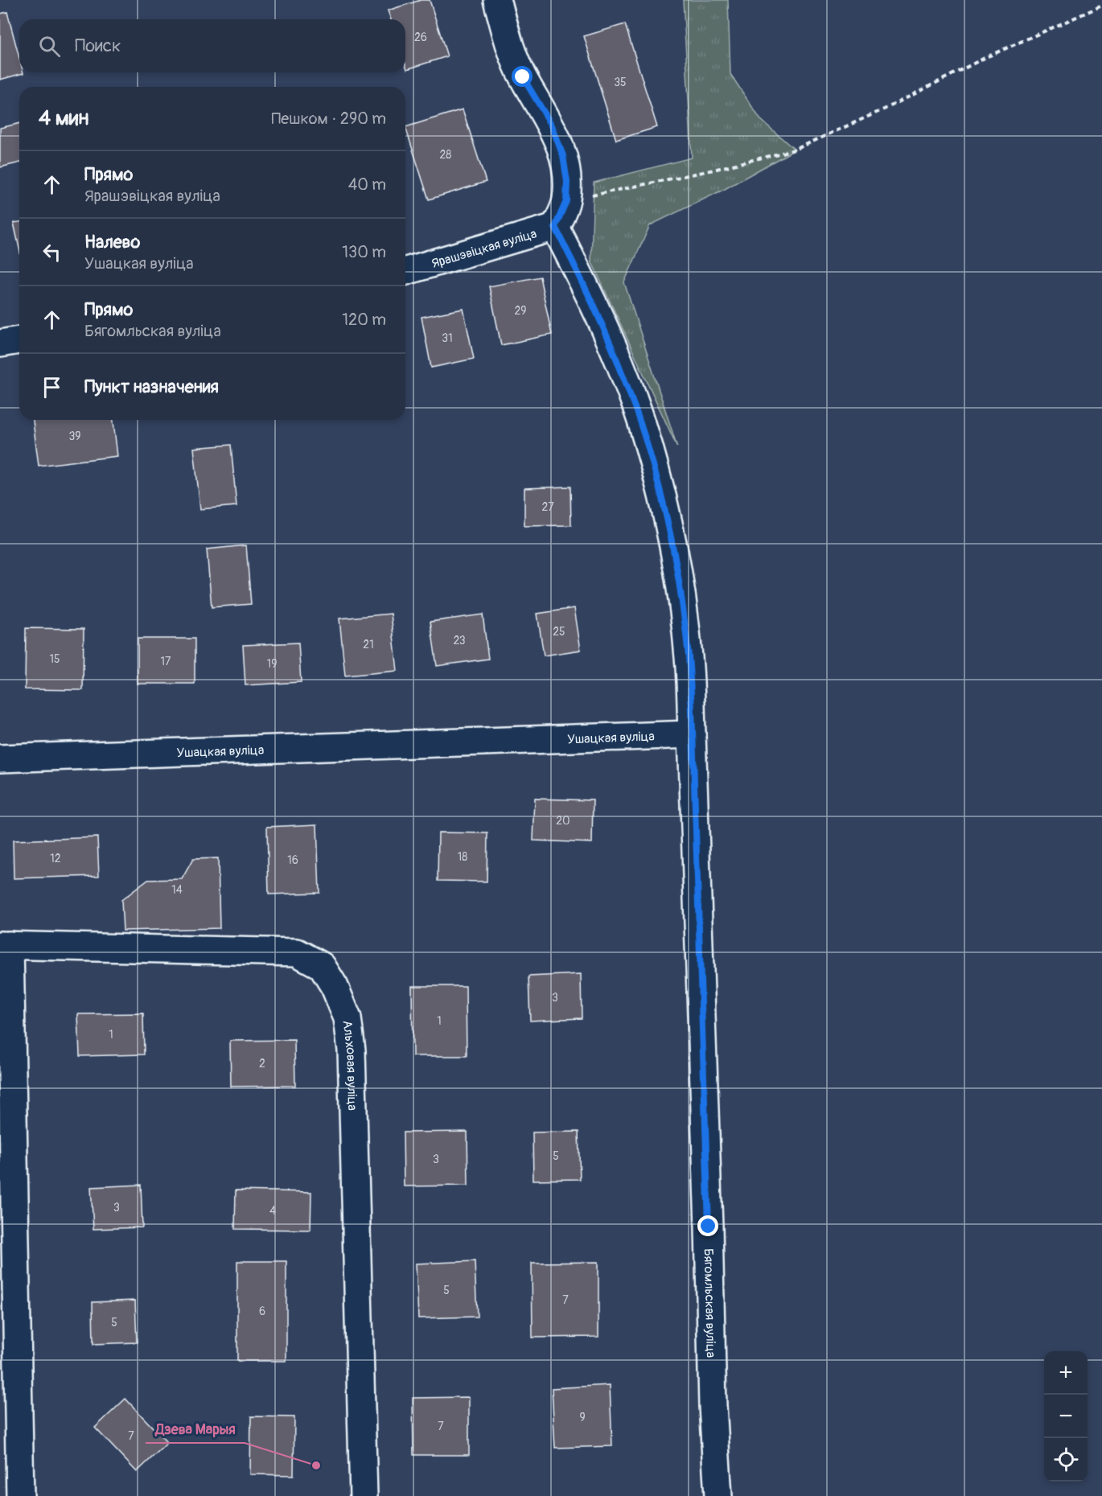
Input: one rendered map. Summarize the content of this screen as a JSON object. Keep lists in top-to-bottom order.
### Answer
{
  "streets": {
    "street": [
      "Ярашэвіцкая вуліца",
      "Ушацкая вуліца",
      "Альховая вуліца",
      "Бягомльская вуліца"
    ]
  },
  "crossings": [
    ["Ушацкая вуліца", "Бягомльская вуліца"]
  ],
  "places": ["Дзева Марыя"],
  "house_numbers": [
    "26",
    "35",
    "28",
    "29",
    "31",
    "39",
    "27",
    "25",
    "23",
    "21",
    "15",
    "17",
    "19",
    "20",
    "18",
    "12",
    "16",
    "14",
    "3",
    "1",
    "1",
    "2",
    "5",
    "3",
    "3",
    "4",
    "5",
    "7",
    "6",
    "5",
    "9",
    "7",
    "7"
  ],
  "page": {
    "search": "Поиск",
    "heading": ["4 мин", "Пешком · 290 m"],
    "list": [
      ["Прямо", "Ярашэвіцкая вуліца", "40 m"],
      ["Налево", "Ушацкая вуліца", "130 m"],
      ["Прямо", "Бягомльская вуліца", "120 m"],
      "Пункт назначения"
    ],
    "map_buttons": ["+", "−"]
  }
}
